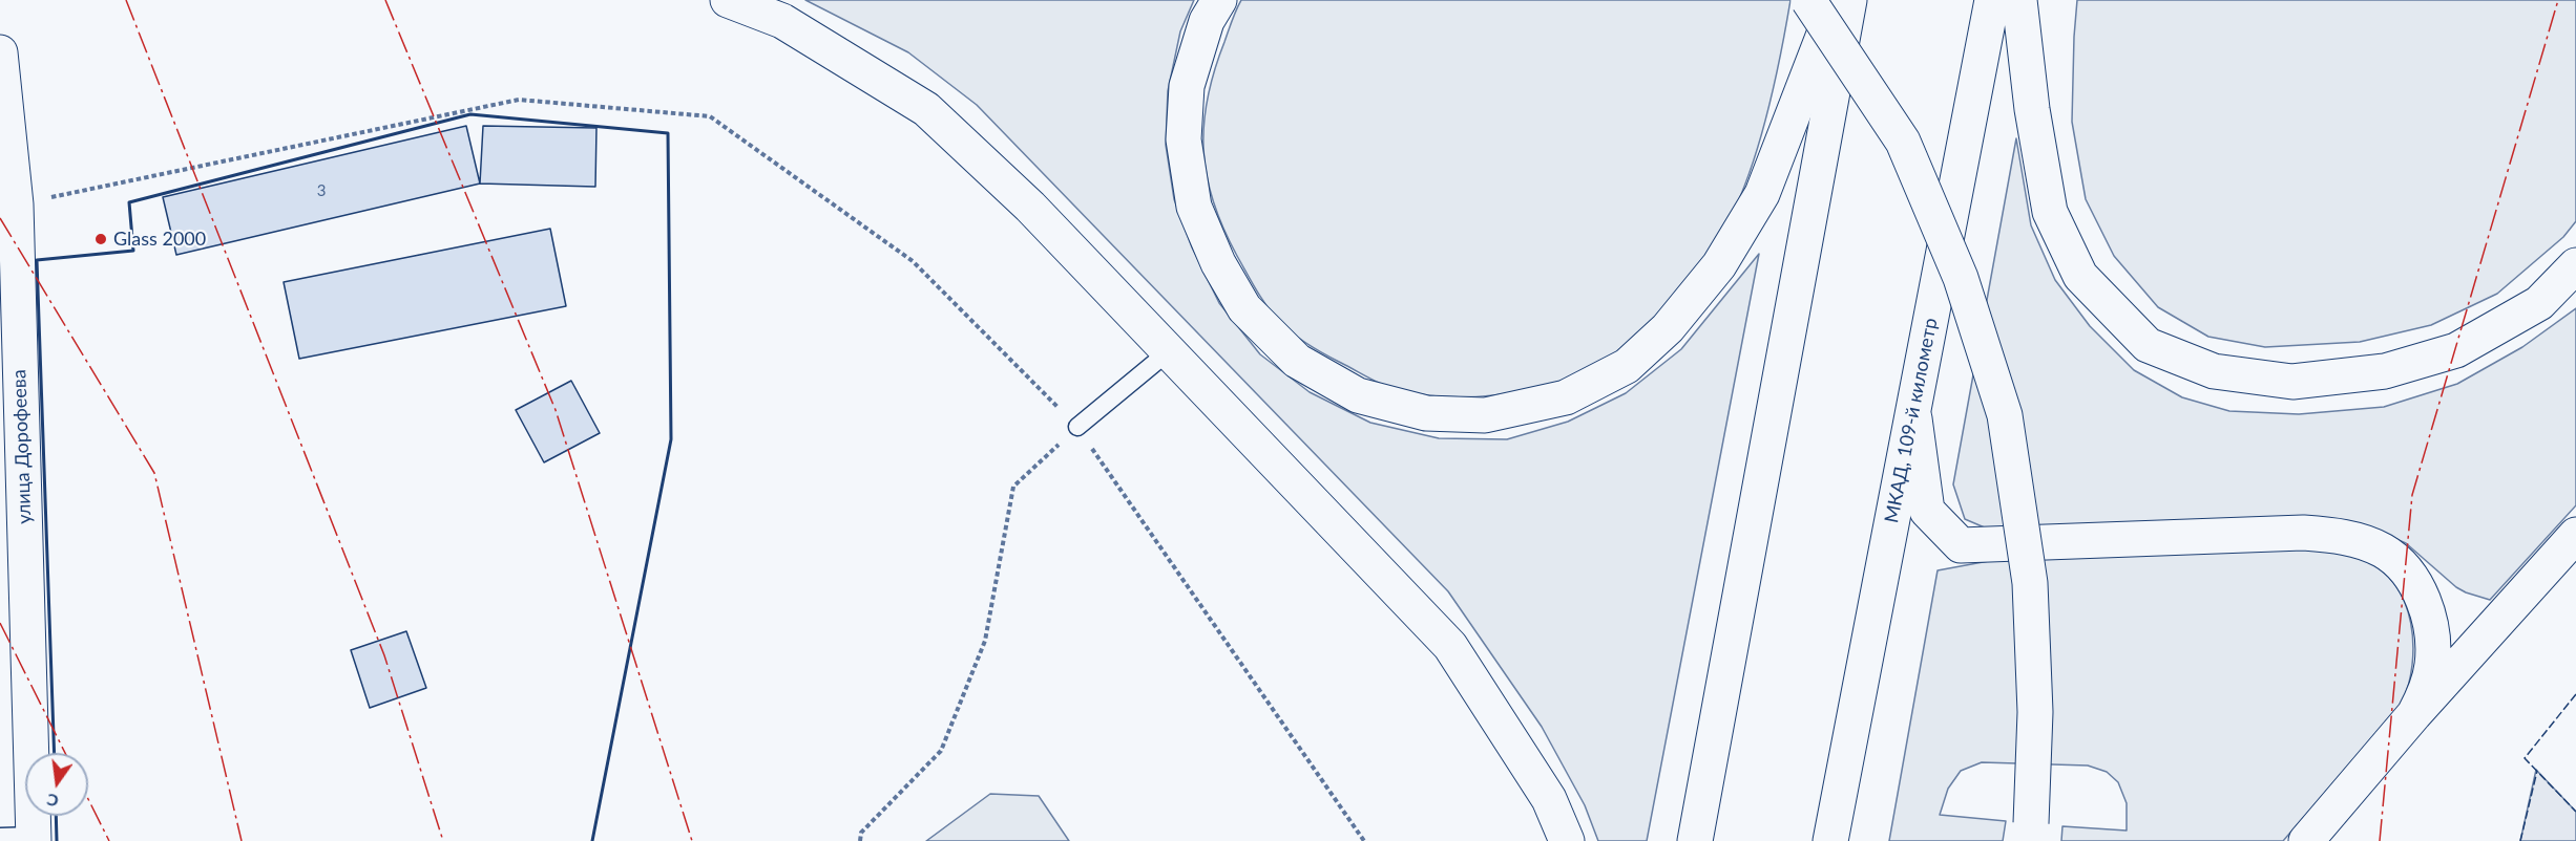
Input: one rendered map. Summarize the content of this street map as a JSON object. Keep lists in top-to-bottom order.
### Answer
{
  "streets": {
    "main road": ["МКАД, 109-й километр", "улица Дорофеева"]
  },
  "places": ["Glass 2000"],
  "house_numbers": ["3"],
  "north": "bottom"
}
